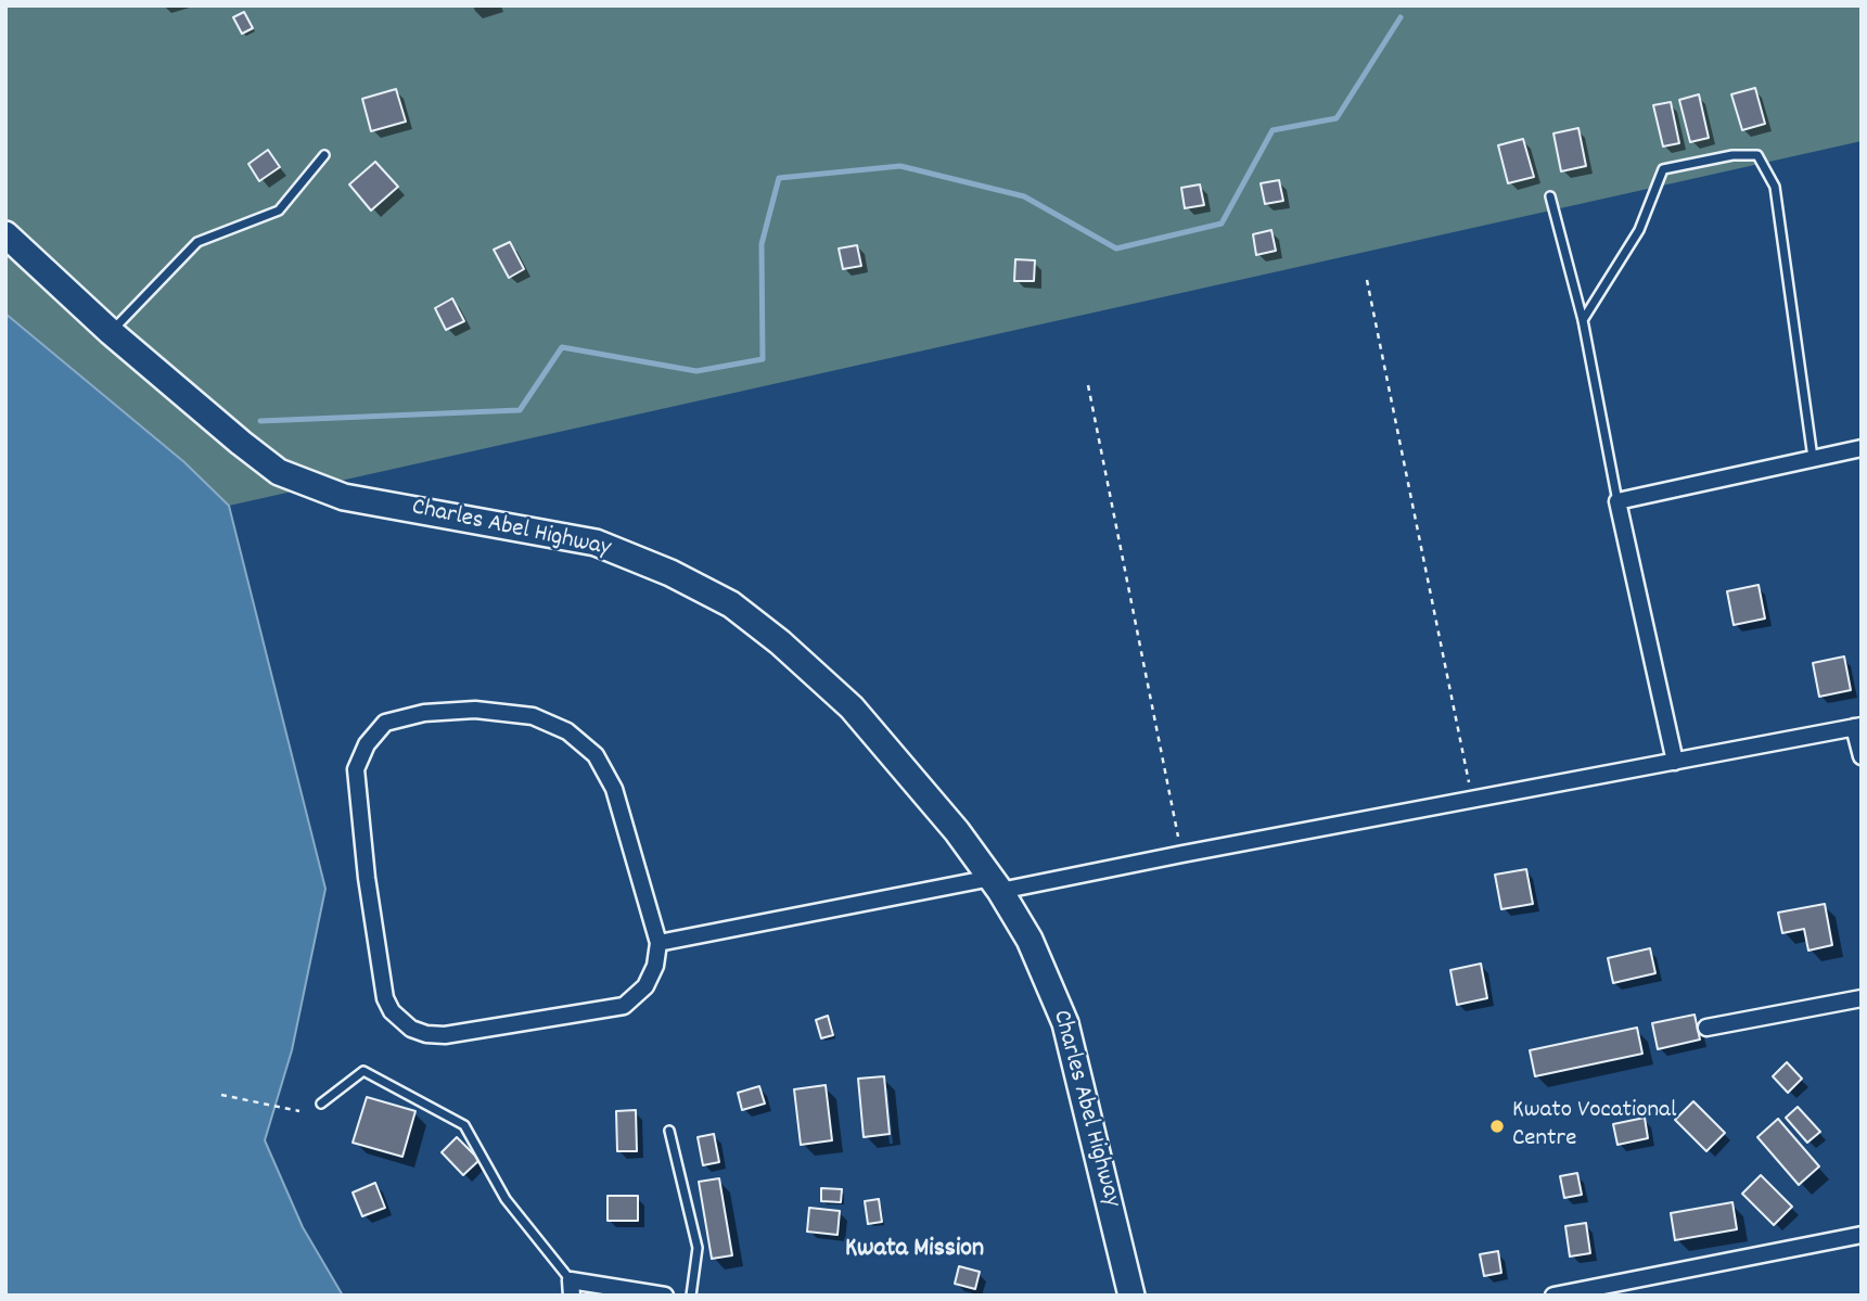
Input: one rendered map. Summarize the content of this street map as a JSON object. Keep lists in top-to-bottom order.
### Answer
{
  "streets": {
    "main road": ["Charles Abel Highway"]
  },
  "districts": ["Kwata Mission"],
  "places": ["Kwato Vocational Centre"]
}
